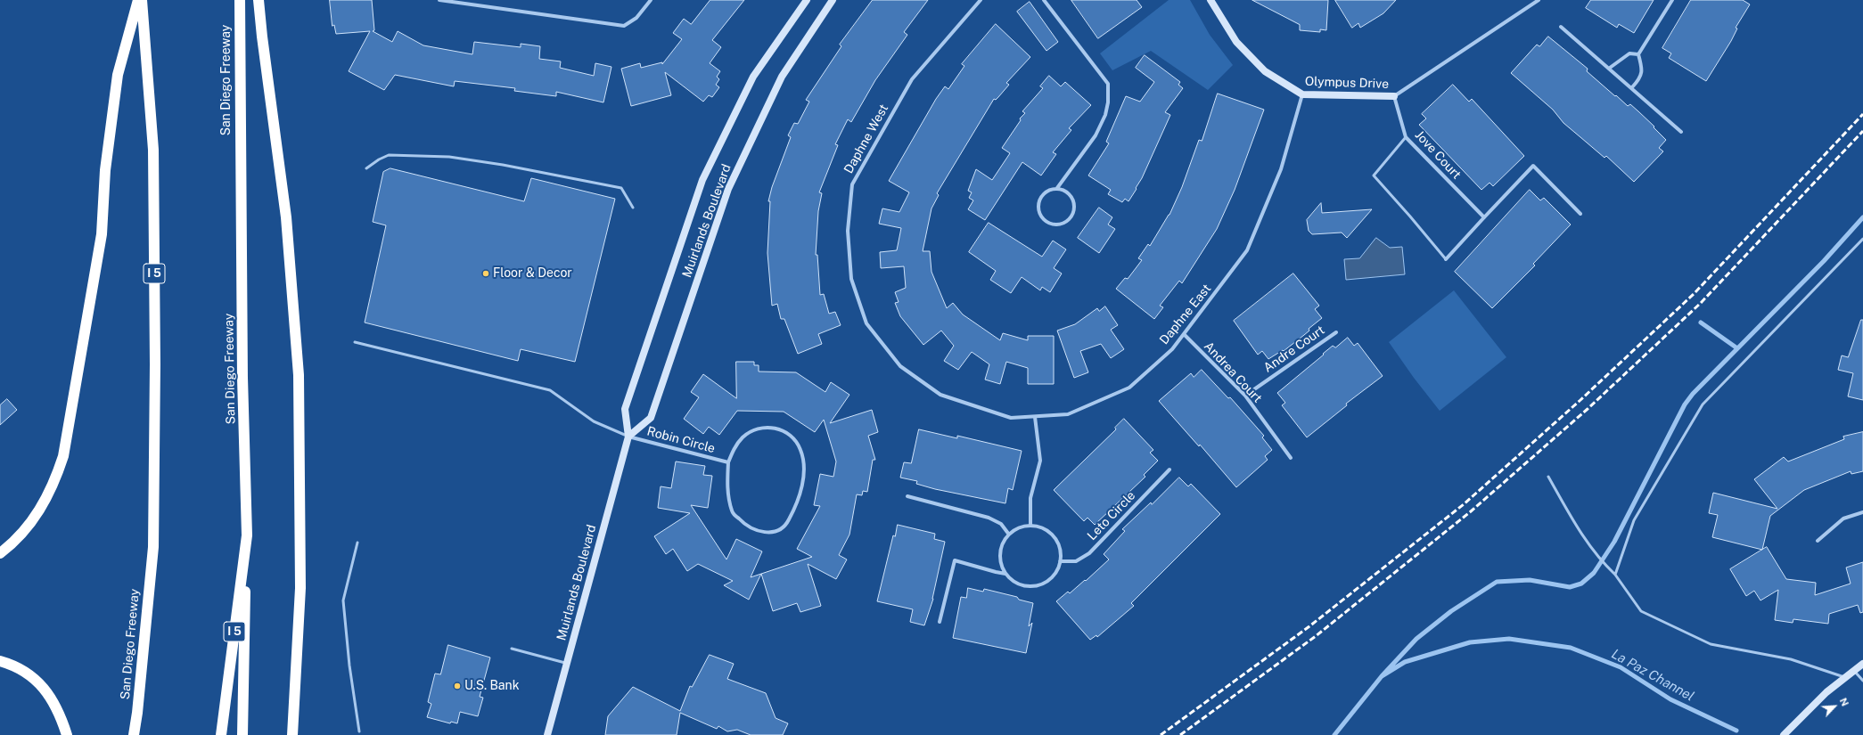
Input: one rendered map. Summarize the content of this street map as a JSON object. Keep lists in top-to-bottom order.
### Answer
{
  "streets": {
    "highway": ["San Diego Freeway", "I 5"],
    "main road": ["Olympus Drive", "Muirlands Boulevard"],
    "street": [
      "Daphne West",
      "Jove Court",
      "Daphne East",
      "Andre Court",
      "Andrea Court",
      "Robin Circle",
      "Leto Circle"
    ]
  },
  "crossings": [
    ["Olympus Drive", "Jove Court"],
    ["Olympus Drive", "Daphne East"],
    ["Daphne West", "Daphne East"],
    ["Muirlands Boulevard", "Robin Circle"],
    ["Daphne East", "Andrea Court"],
    ["Andre Court", "Andrea Court"]
  ],
  "water": ["La Paz Channel"],
  "places": ["Floor & Decor", "U.S. Bank"],
  "north": "top right"
}
